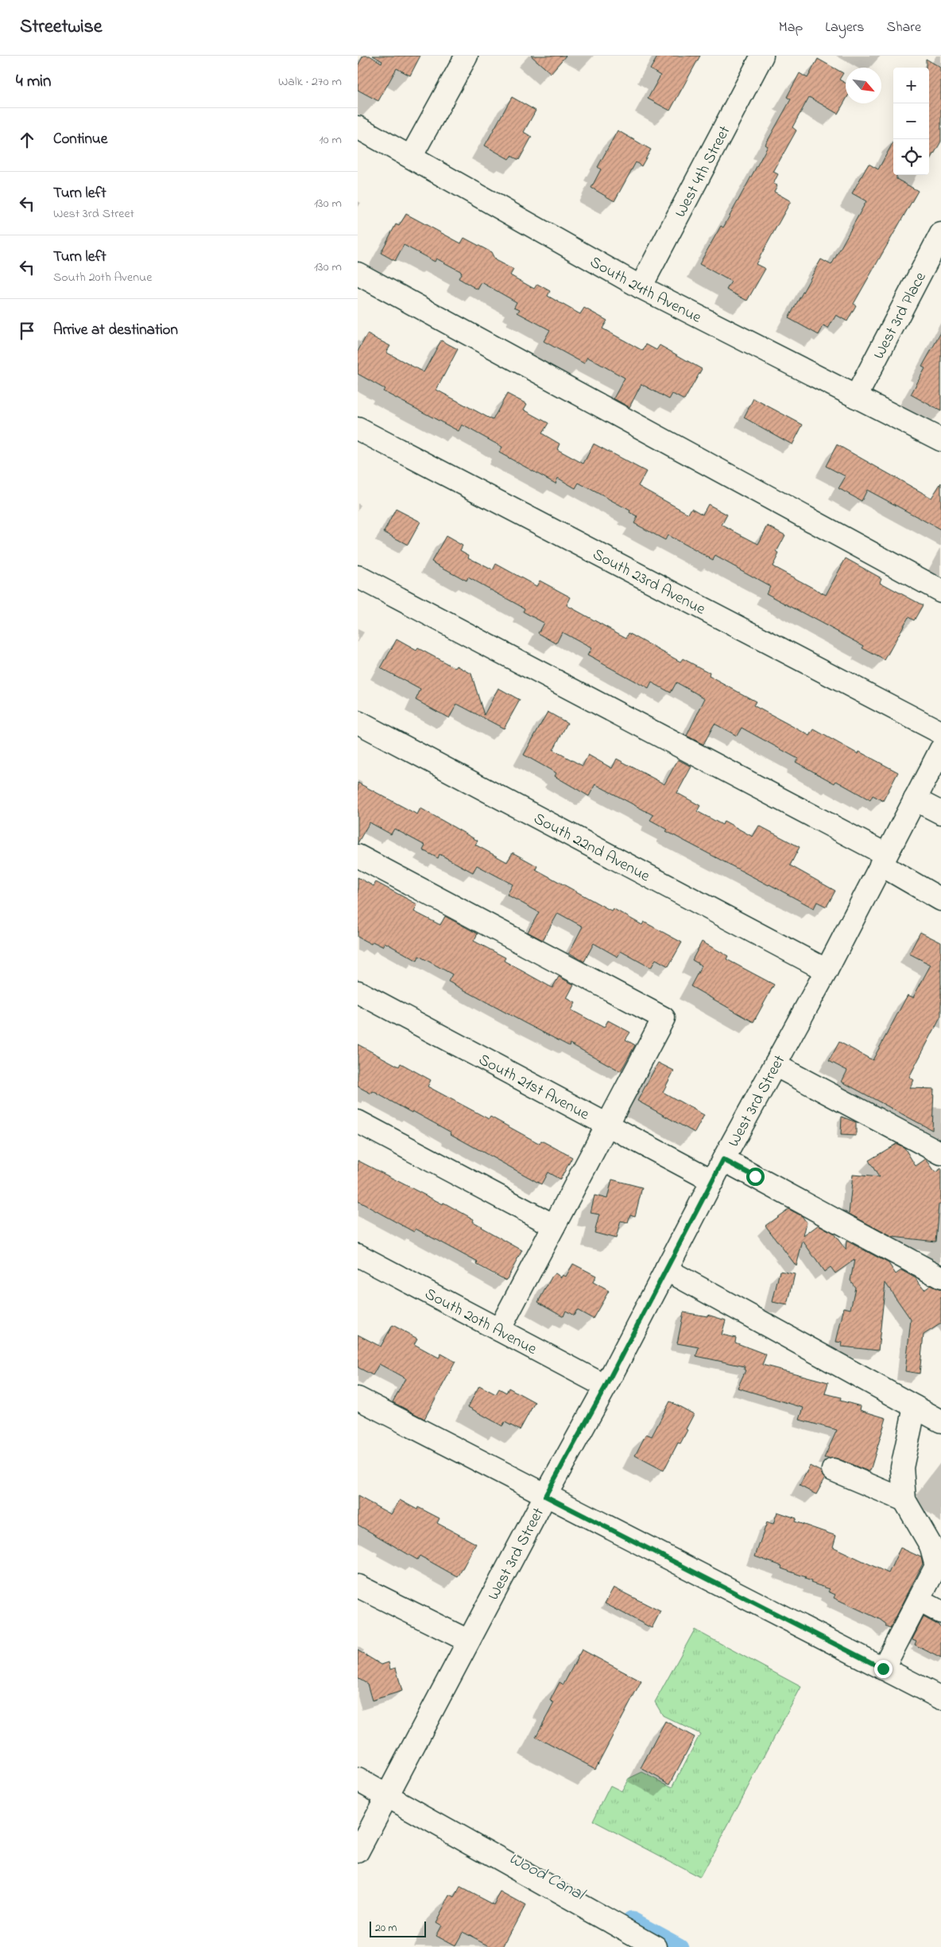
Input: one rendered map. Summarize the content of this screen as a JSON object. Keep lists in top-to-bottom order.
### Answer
{
  "streets": {
    "street": [
      "West 4th Street",
      "South 24th Avenue",
      "West 3rd Place",
      "South 23rd Avenue",
      "South 22nd Avenue",
      "South 21st Avenue",
      "West 3rd Street",
      "South 20th Avenue"
    ]
  },
  "crossings": [
    ["West 4th Street", "South 24th Avenue"],
    ["South 24th Avenue", "West 3rd Place"],
    ["South 22nd Avenue", "West 3rd Street"],
    ["South 21st Avenue", "West 3rd Street"],
    ["West 3rd Street", "South 20th Avenue"]
  ],
  "water": ["Wood Canal"],
  "scale_bar": "20 m",
  "north": "bottom right",
  "page": {
    "header": "Streetwise",
    "nav": ["Map", "Layers", "Share"],
    "heading": ["4 min", "Walk · 270 m"],
    "map_buttons": ["+", "−"],
    "list": [
      ["Continue", "10 m"],
      ["Turn left", "West 3rd Street", "130 m"],
      ["Turn left", "South 20th Avenue", "130 m"],
      "Arrive at destination"
    ],
    "scale": "20 m"
  }
}
